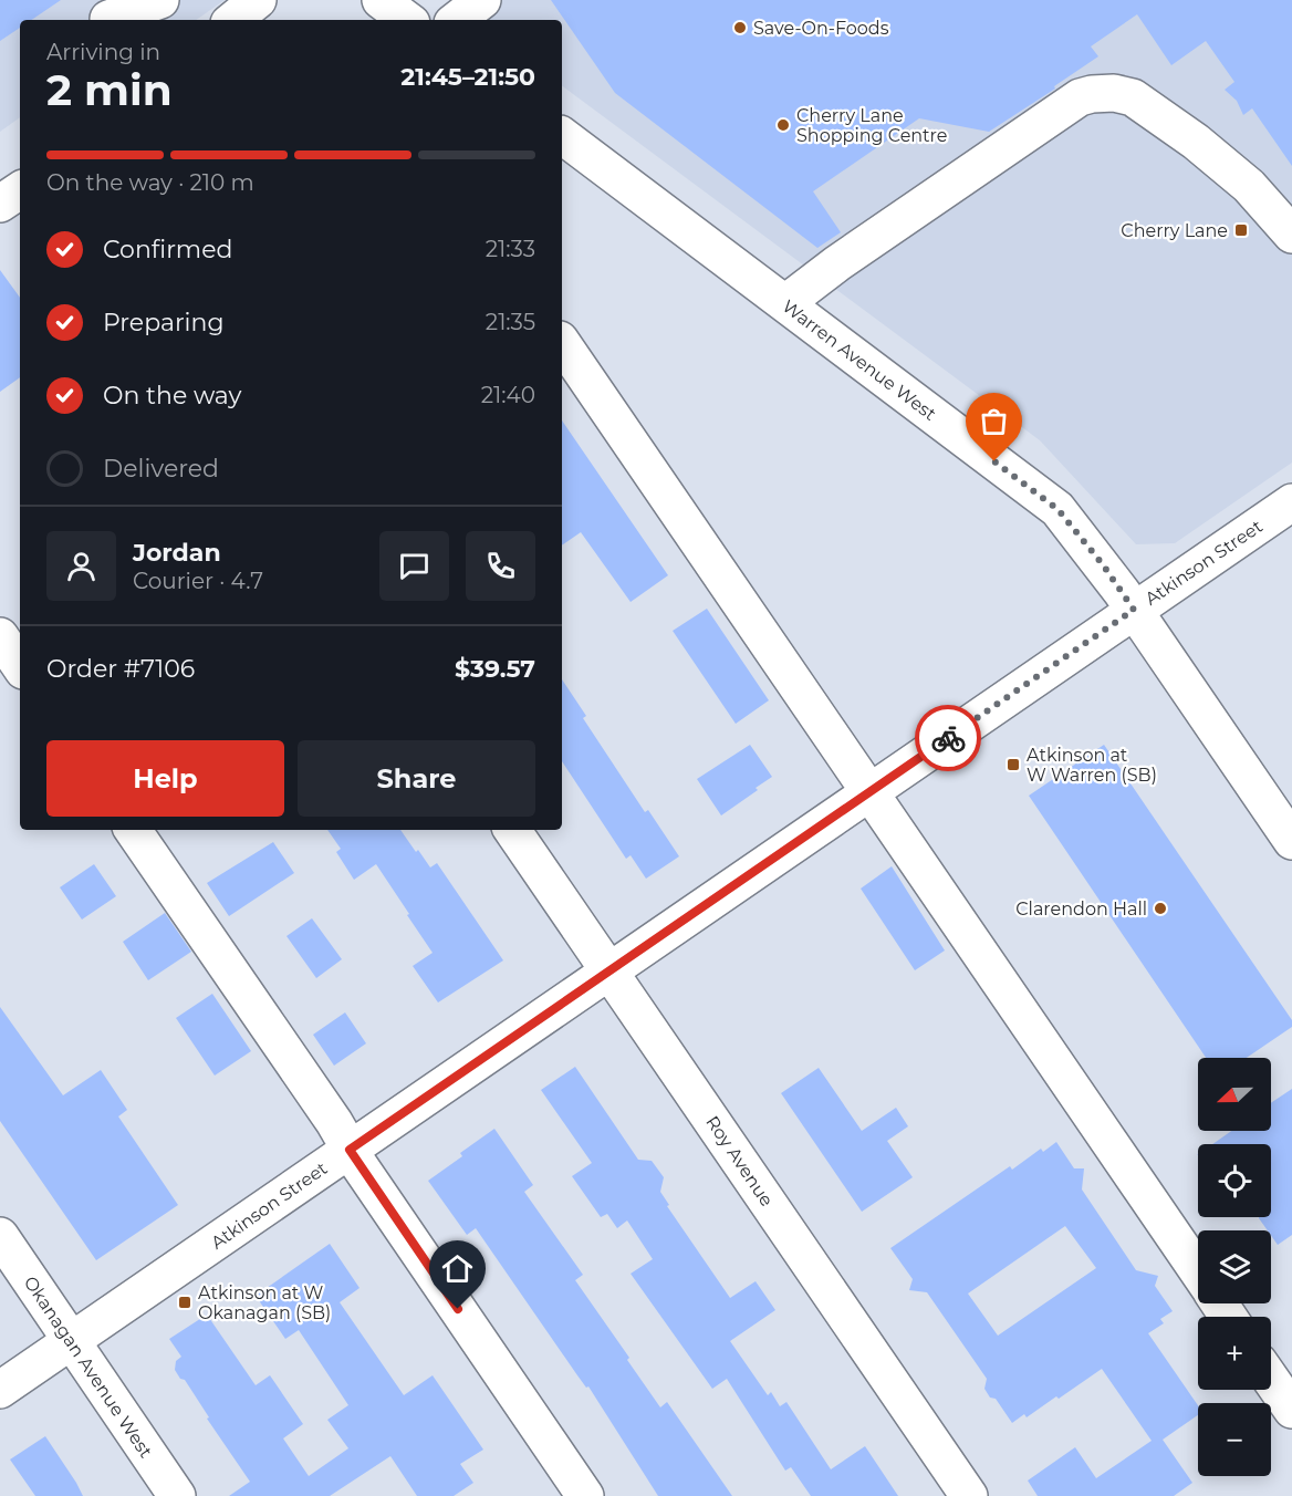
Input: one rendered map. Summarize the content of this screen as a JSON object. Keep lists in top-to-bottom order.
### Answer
{
  "streets": {
    "street": [
      "Warren Avenue West",
      "Atkinson Street",
      "Roy Avenue",
      "Okanagan Avenue West"
    ]
  },
  "crossings": [
    ["Warren Avenue West", "Atkinson Street"],
    ["Atkinson Street", "Roy Avenue"],
    ["Atkinson Street", "Okanagan Avenue West"]
  ],
  "places": {
    "other": ["Save-On-Foods", "Cherry Lane Shopping Centre", "Clarendon Hall"],
    "transit": ["Cherry Lane", "Atkinson at W Warren (SB)", "Atkinson at W Okanagan (SB)"]
  },
  "north": "left",
  "page": {
    "heading": ["2 min", "Arriving in", "21:45–21:50"],
    "panel": [
      "Jordan",
      "Courier · 4.7",
      "Order #7106",
      "$39.57"
    ],
    "bar": "On the way · 210 m",
    "list": [
      ["Confirmed", "21:33"],
      ["Preparing", "21:35"],
      ["On the way", "21:40"],
      "Delivered"
    ],
    "buttons": ["Help", "Share"],
    "map_buttons": ["+", "−"]
  }
}
